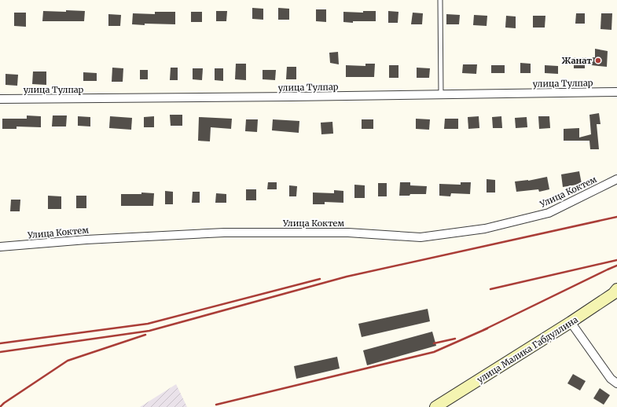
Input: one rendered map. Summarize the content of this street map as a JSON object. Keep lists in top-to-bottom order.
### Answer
{
  "streets": {
    "main road": ["улица Малика Габдуллина"],
    "street": ["улица Тулпар", "Улица Коктем"]
  },
  "places": ["Жанат"]
}
